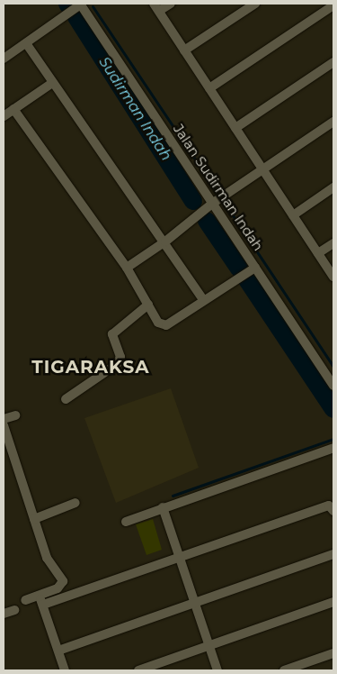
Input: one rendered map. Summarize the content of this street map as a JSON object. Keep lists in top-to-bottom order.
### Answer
{
  "streets": {
    "street": ["Jalan Sudirman Indah"]
  },
  "districts": ["TIGARAKSA"],
  "water": ["Sudirman Indah"]
}
